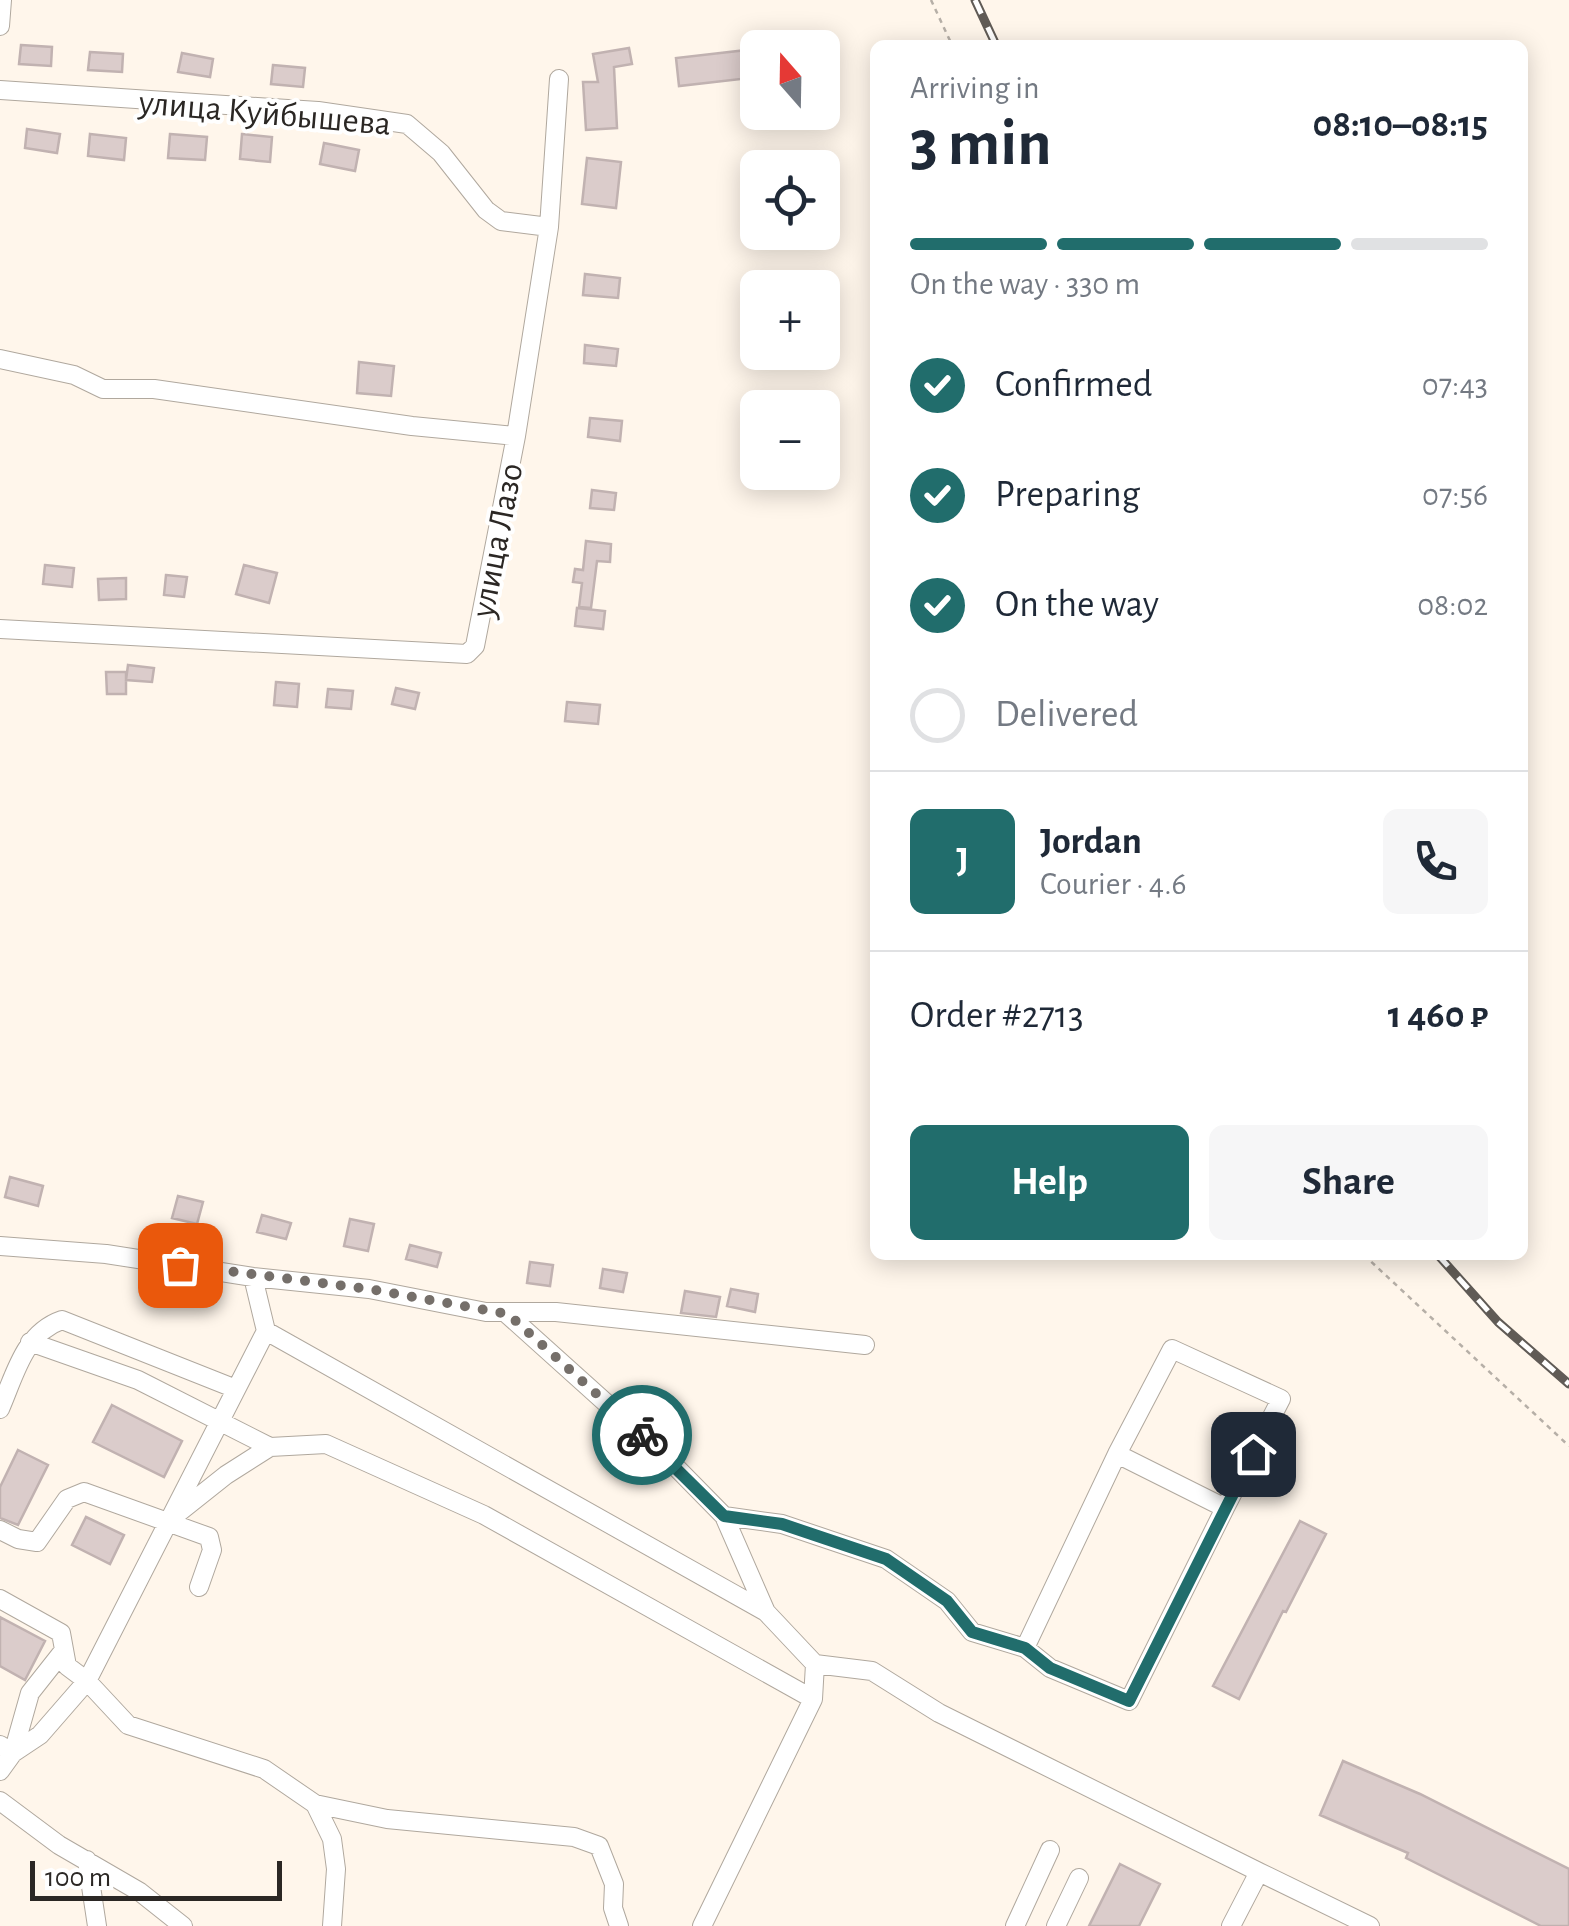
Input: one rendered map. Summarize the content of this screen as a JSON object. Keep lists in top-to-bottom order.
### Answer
{
  "streets": {
    "street": ["улица Куйбышева", "улица Лазо"]
  },
  "crossings": [
    ["улица Куйбышева", "улица Лазо"]
  ],
  "scale_bar": "100 m",
  "north": "top",
  "page": {
    "map_buttons": ["+", "−"],
    "heading": ["3 min", "Arriving in", "08:10–08:15"],
    "panel": [
      "Jordan",
      "Courier · 4.6",
      "Order #2713",
      "1 460 ₽"
    ],
    "bar": "On the way · 330 m",
    "list": [
      ["Confirmed", "07:43"],
      ["Preparing", "07:56"],
      ["On the way", "08:02"],
      "Delivered"
    ],
    "round": "J",
    "buttons": ["Help", "Share"],
    "scale": "100 m"
  }
}
